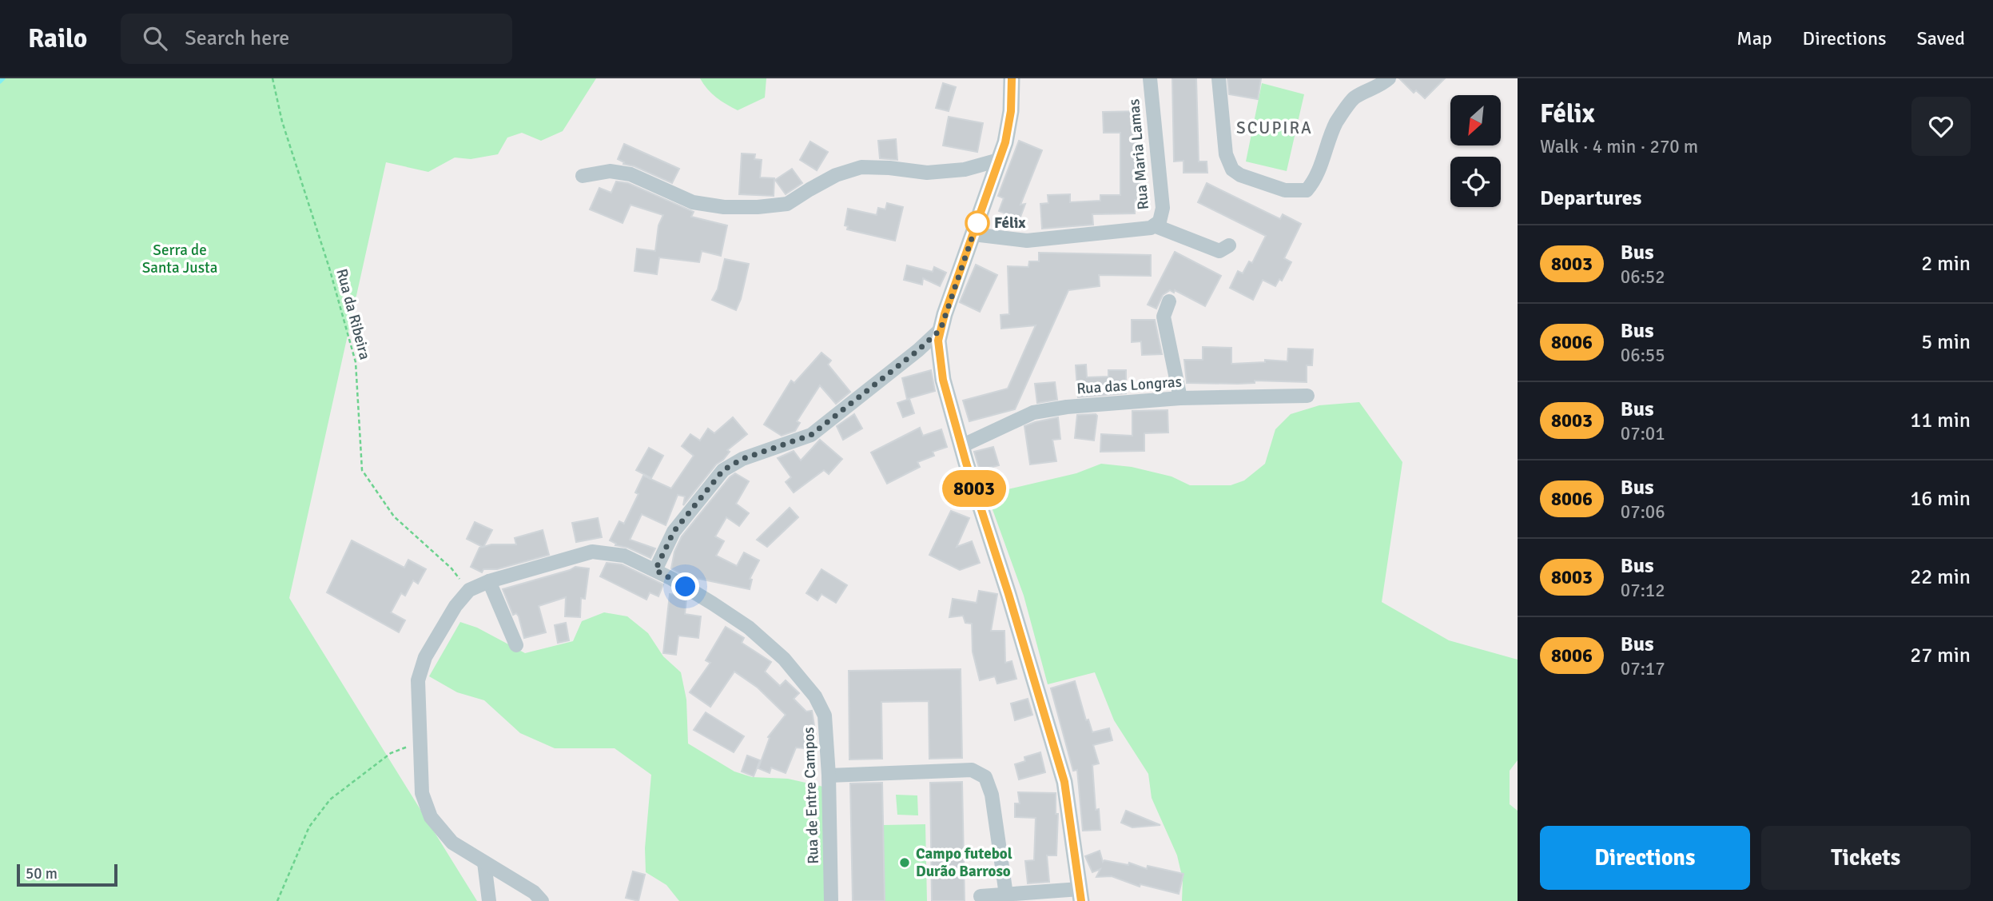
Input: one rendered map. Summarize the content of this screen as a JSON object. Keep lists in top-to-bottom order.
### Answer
{
  "streets": {
    "street": ["Rua Maria Lamas", "Rua das Longras", "Rua de Entre Campos"],
    "path": ["Rua da Ribeira"]
  },
  "crossings": [
    ["Rua da Ribeira", "Rua de Entre Campos"]
  ],
  "districts": ["SCUPIRA"],
  "parks": ["Serra de Santa Justa"],
  "places": ["Félix", "Campo futebol Durão Barroso"],
  "lines": ["bus line 8003"],
  "scale_bar": "50 m",
  "north": "bottom left",
  "page": {
    "header": "Railo",
    "search": "Search here",
    "nav": ["Map", "Directions", "Saved"],
    "on_map": "8003",
    "heading": [
      ["Félix", "Walk · 4 min · 270 m"],
      "Departures"
    ],
    "list": [
      {
        "mark": "8003",
        "name": "Bus",
        "note": "06:52",
        "value": "2 min"
      },
      {
        "mark": "8006",
        "name": "Bus",
        "note": "06:55",
        "value": "5 min"
      },
      {
        "mark": "8003",
        "name": "Bus",
        "note": "07:01",
        "value": "11 min"
      },
      {
        "mark": "8006",
        "name": "Bus",
        "note": "07:06",
        "value": "16 min"
      },
      {
        "mark": "8003",
        "name": "Bus",
        "note": "07:12",
        "value": "22 min"
      },
      {
        "mark": "8006",
        "name": "Bus",
        "note": "07:17",
        "value": "27 min"
      }
    ],
    "buttons": ["Directions", "Tickets"],
    "scale": "50 m"
  }
}
